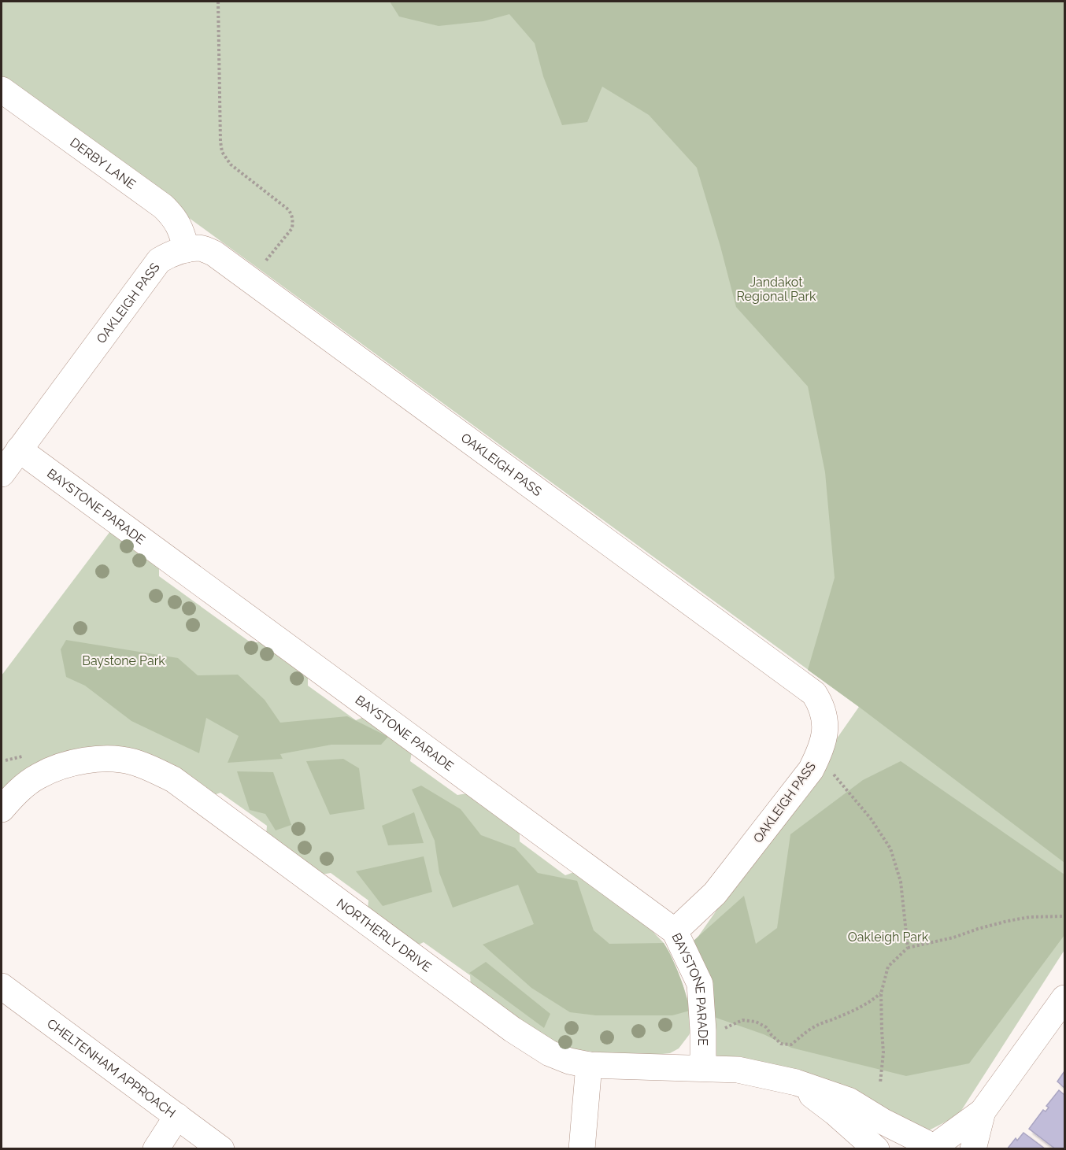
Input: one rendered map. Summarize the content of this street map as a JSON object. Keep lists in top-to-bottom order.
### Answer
{
  "streets": {
    "street": [
      "DERBY LANE",
      "OAKLEIGH PASS",
      "BAYSTONE PARADE",
      "NORTHERLY DRIVE",
      "CHELTENHAM APPROACH"
    ]
  },
  "crossings": [
    ["DERBY LANE", "OAKLEIGH PASS"],
    ["OAKLEIGH PASS", "BAYSTONE PARADE"],
    ["BAYSTONE PARADE", "NORTHERLY DRIVE"]
  ],
  "parks": ["Jandakot Regional Park", "Baystone Park", "Oakleigh Park"]
}
